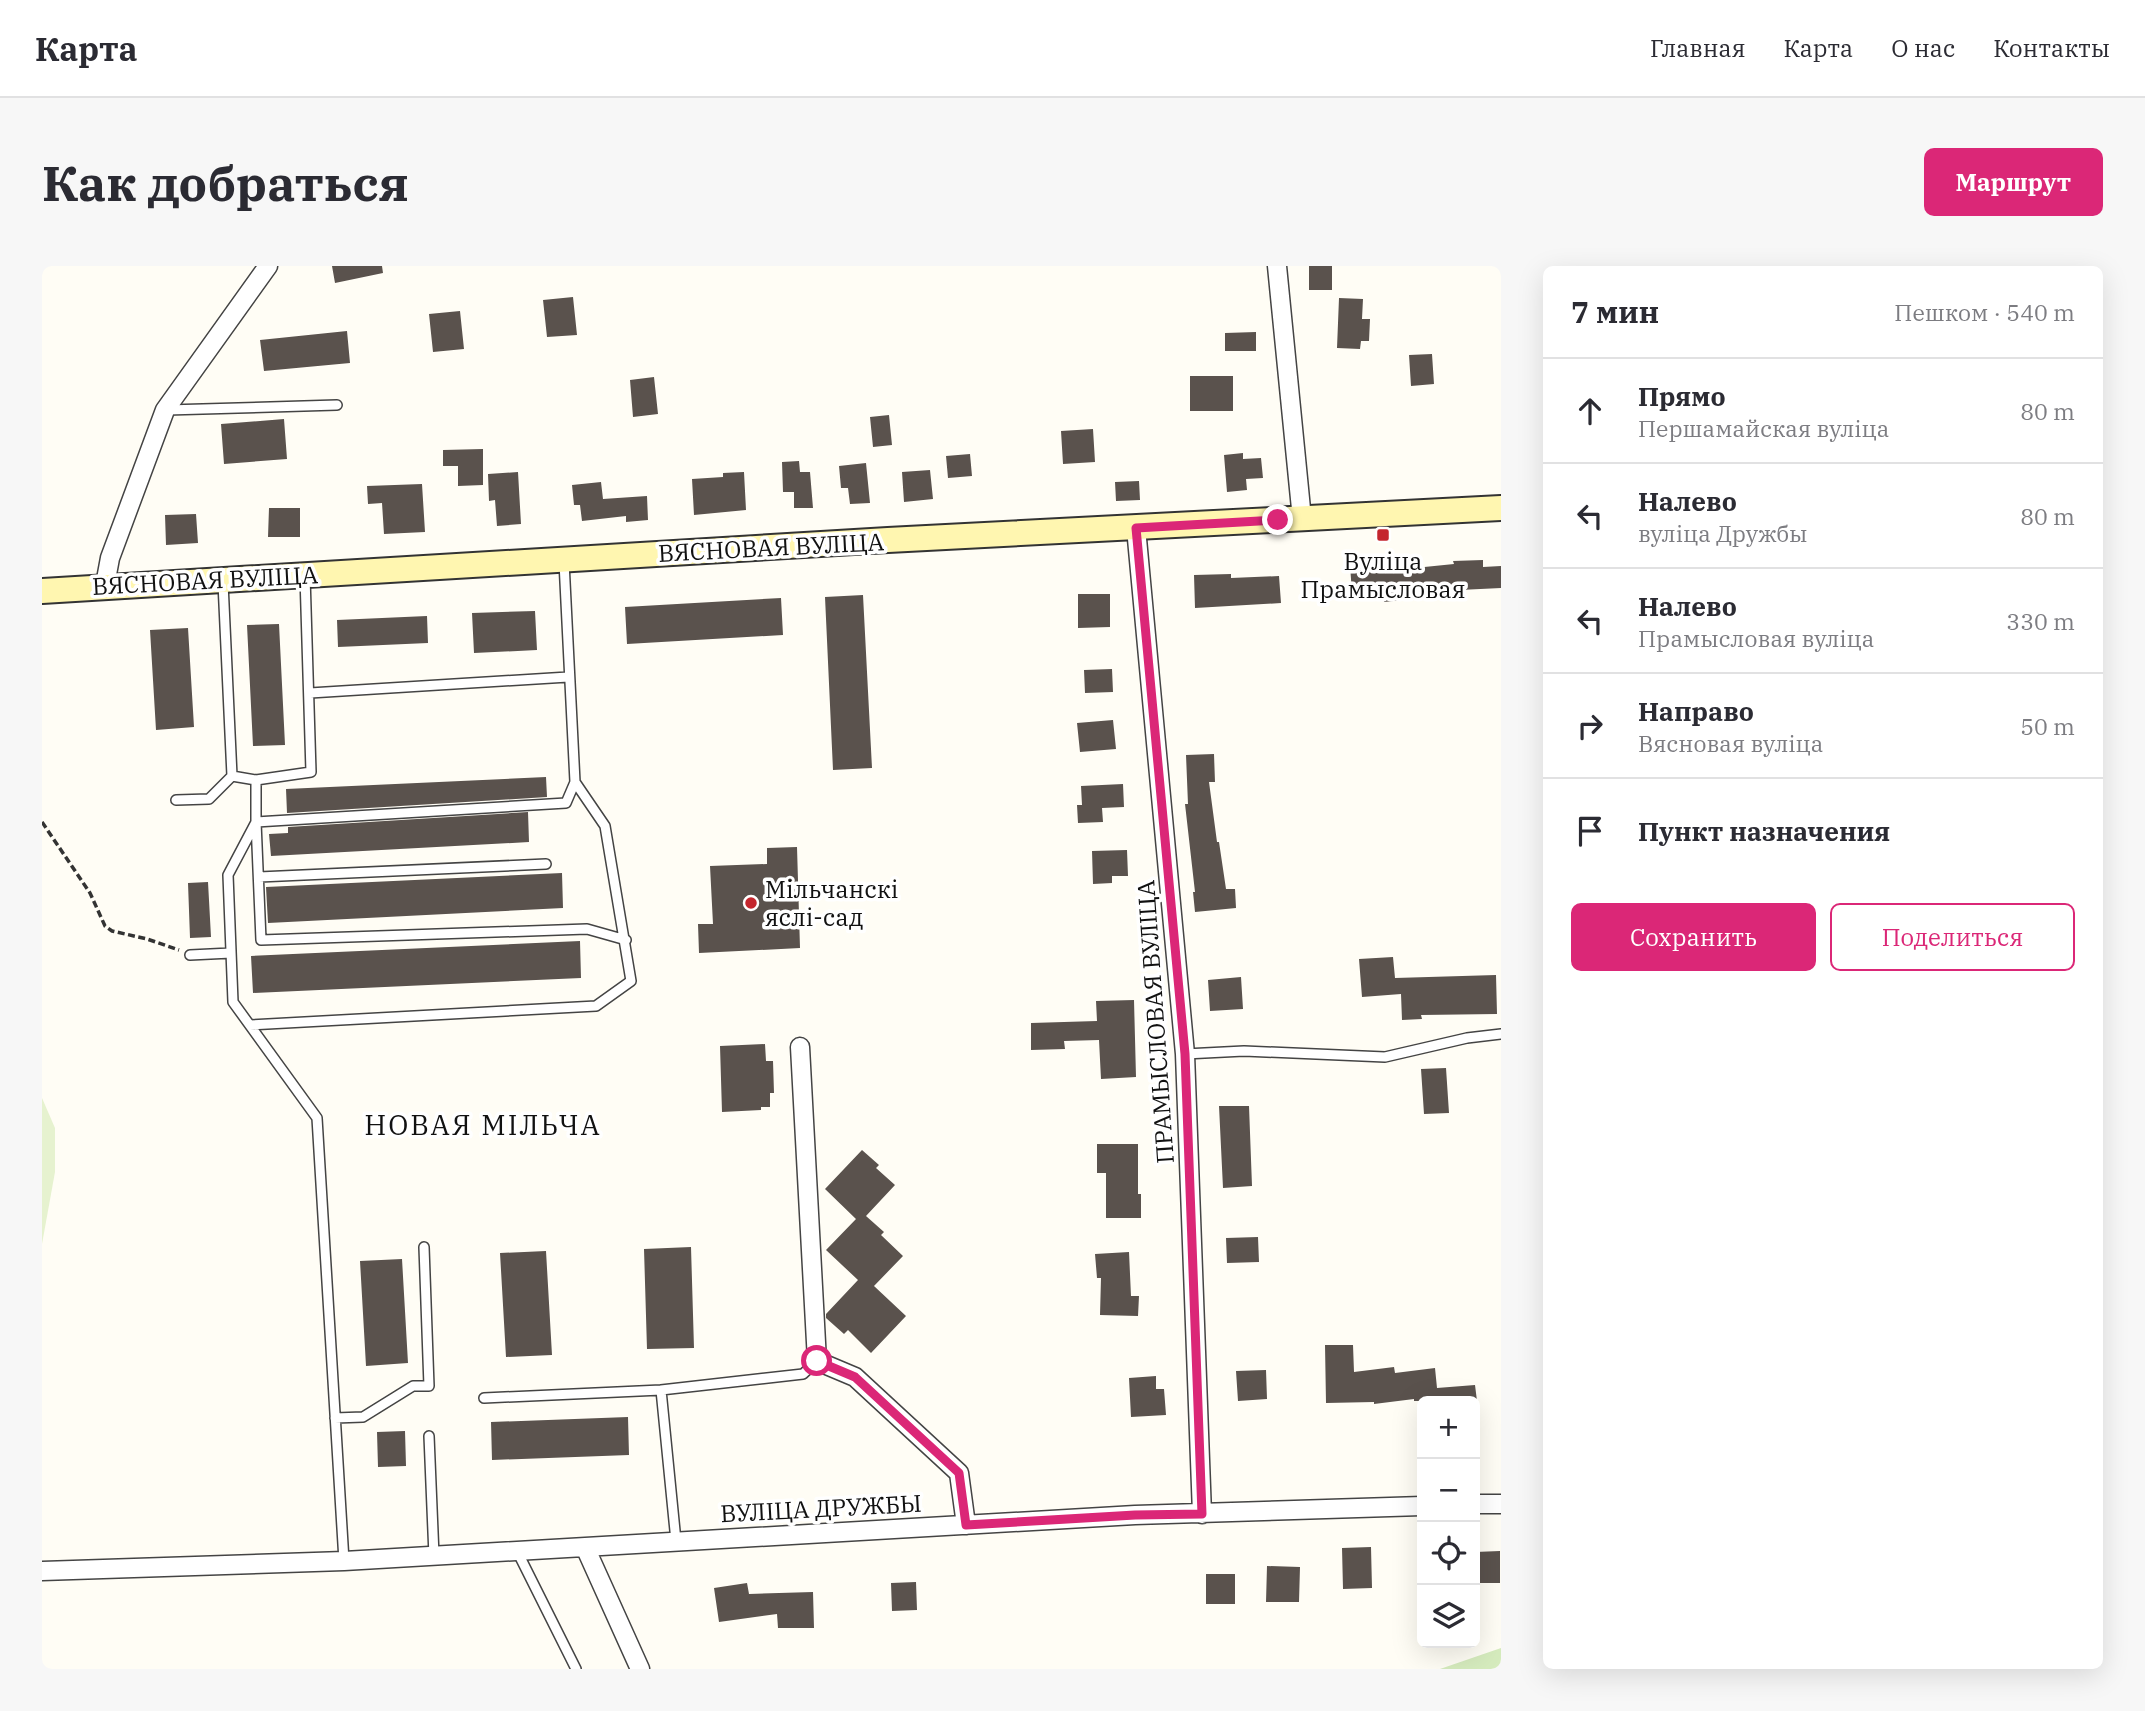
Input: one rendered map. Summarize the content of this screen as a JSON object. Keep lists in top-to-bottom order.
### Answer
{
  "streets": {
    "street": ["ВЯСНОВАЯ ВУЛІЦА", "ПРАМЫСЛОВАЯ ВУЛІЦА", "ВУЛІЦА ДРУЖБЫ"]
  },
  "crossings": [
    ["ВЯСНОВАЯ ВУЛІЦА", "ПРАМЫСЛОВАЯ ВУЛІЦА"],
    ["ПРАМЫСЛОВАЯ ВУЛІЦА", "ВУЛІЦА ДРУЖБЫ"]
  ],
  "districts": ["НОВАЯ МІЛЬЧА"],
  "places": {
    "transit": ["Вуліца Прамысловая"],
    "other": ["Мільчанскі яслі-сад"]
  },
  "page": {
    "header": "Карта",
    "nav": [
      "Главная",
      "Карта",
      "О нас",
      "Контакты"
    ],
    "buttons": [
      "Маршрут",
      ["Сохранить", "Поделиться"]
    ],
    "title": "Как добраться",
    "heading": ["7 мин", "Пешком · 540 m"],
    "list": [
      ["Прямо", "Першамайская вуліца", "80 m"],
      ["Налево", "вуліца Дружбы", "80 m"],
      ["Налево", "Прамысловая вуліца", "330 m"],
      ["Направо", "Вясновая вуліца", "50 m"],
      "Пункт назначения"
    ],
    "map_buttons": ["+", "−"]
  }
}
